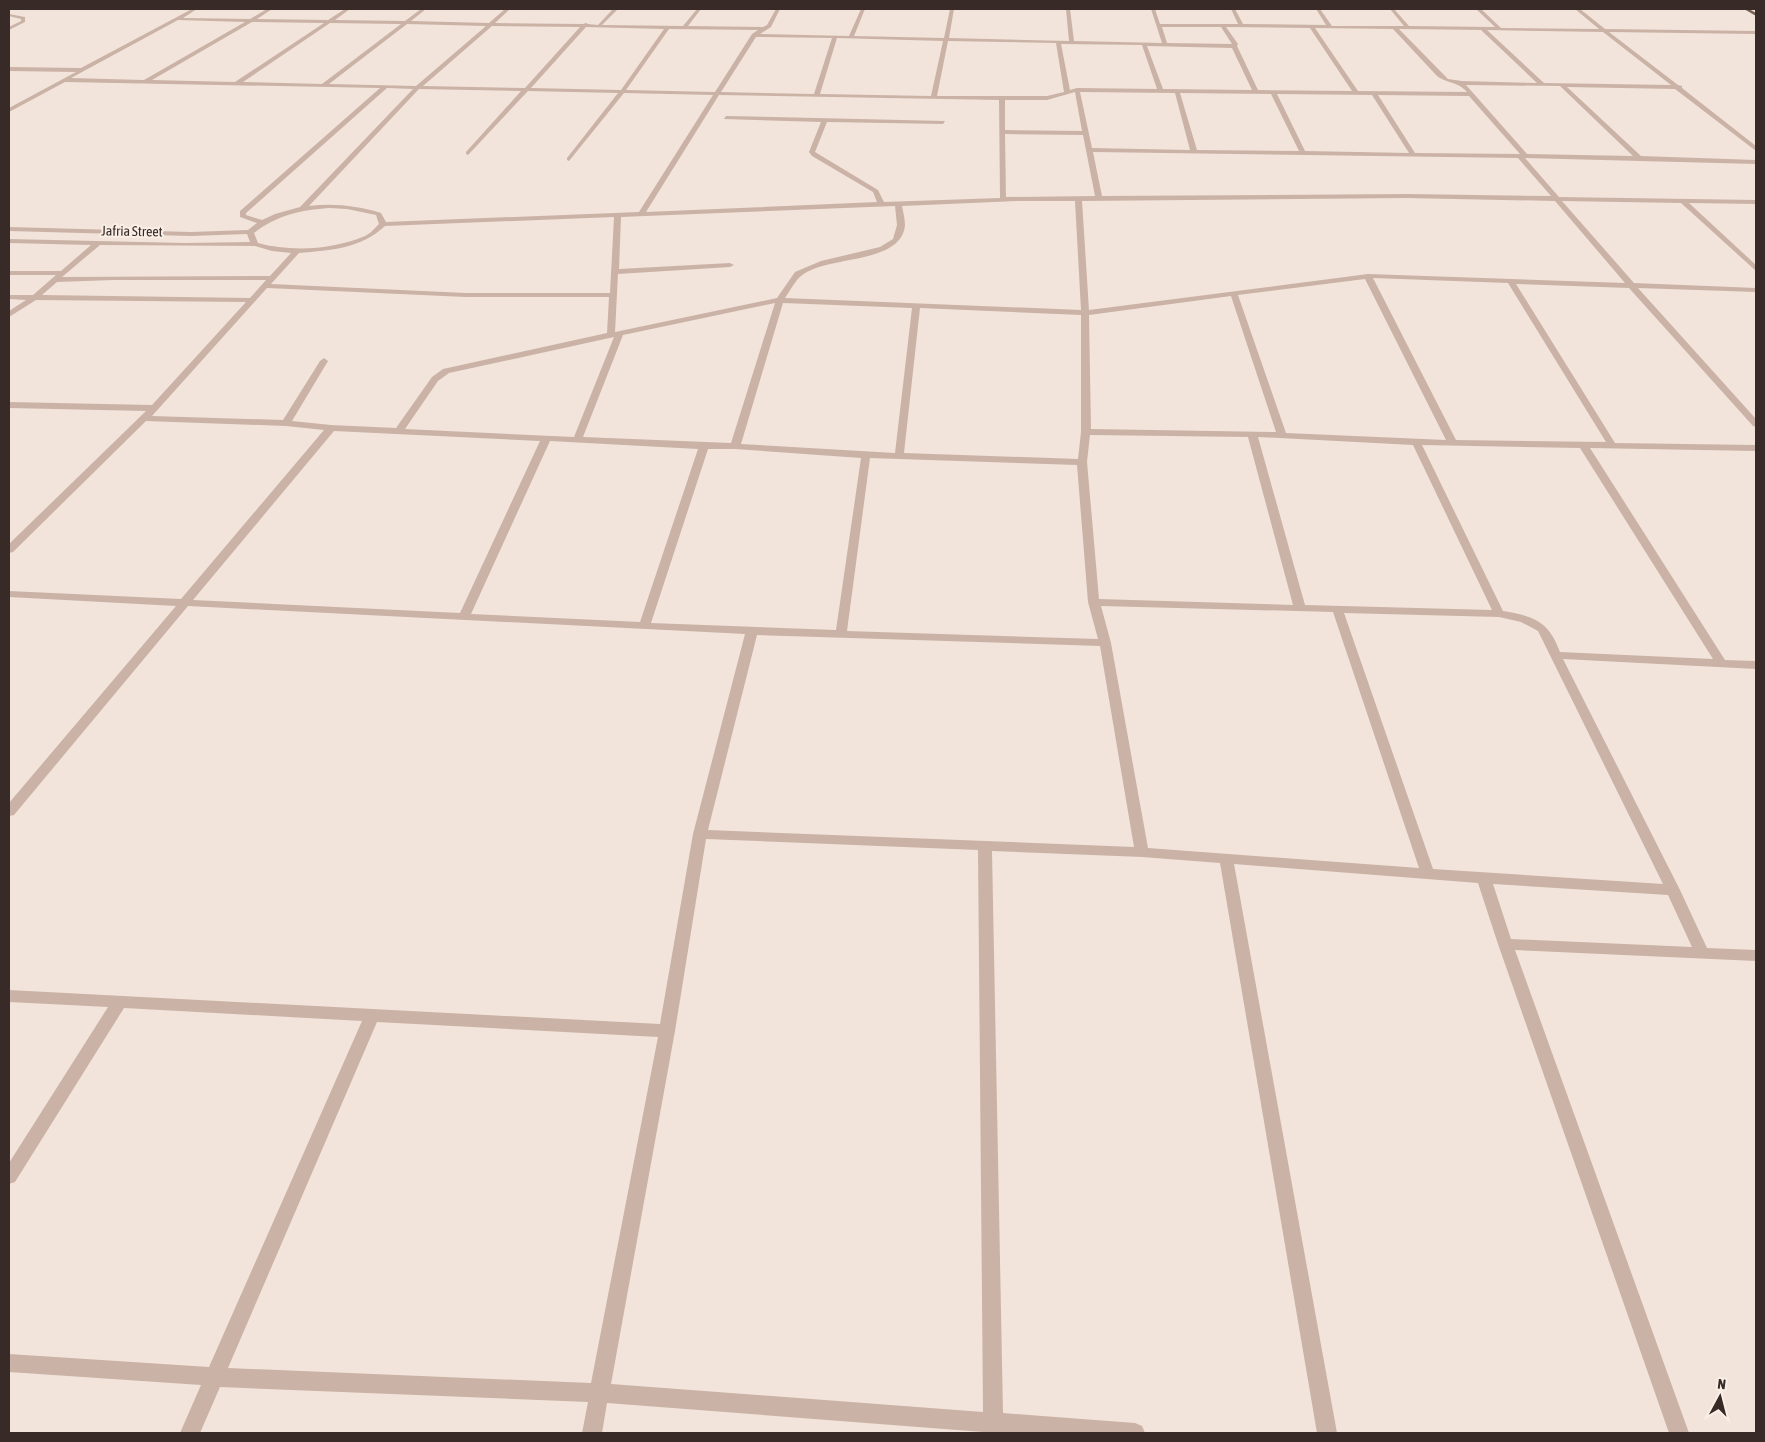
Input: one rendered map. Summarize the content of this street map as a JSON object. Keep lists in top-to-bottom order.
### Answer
{
  "streets": {
    "street": ["Jafria Street"]
  },
  "north": "top"
}
